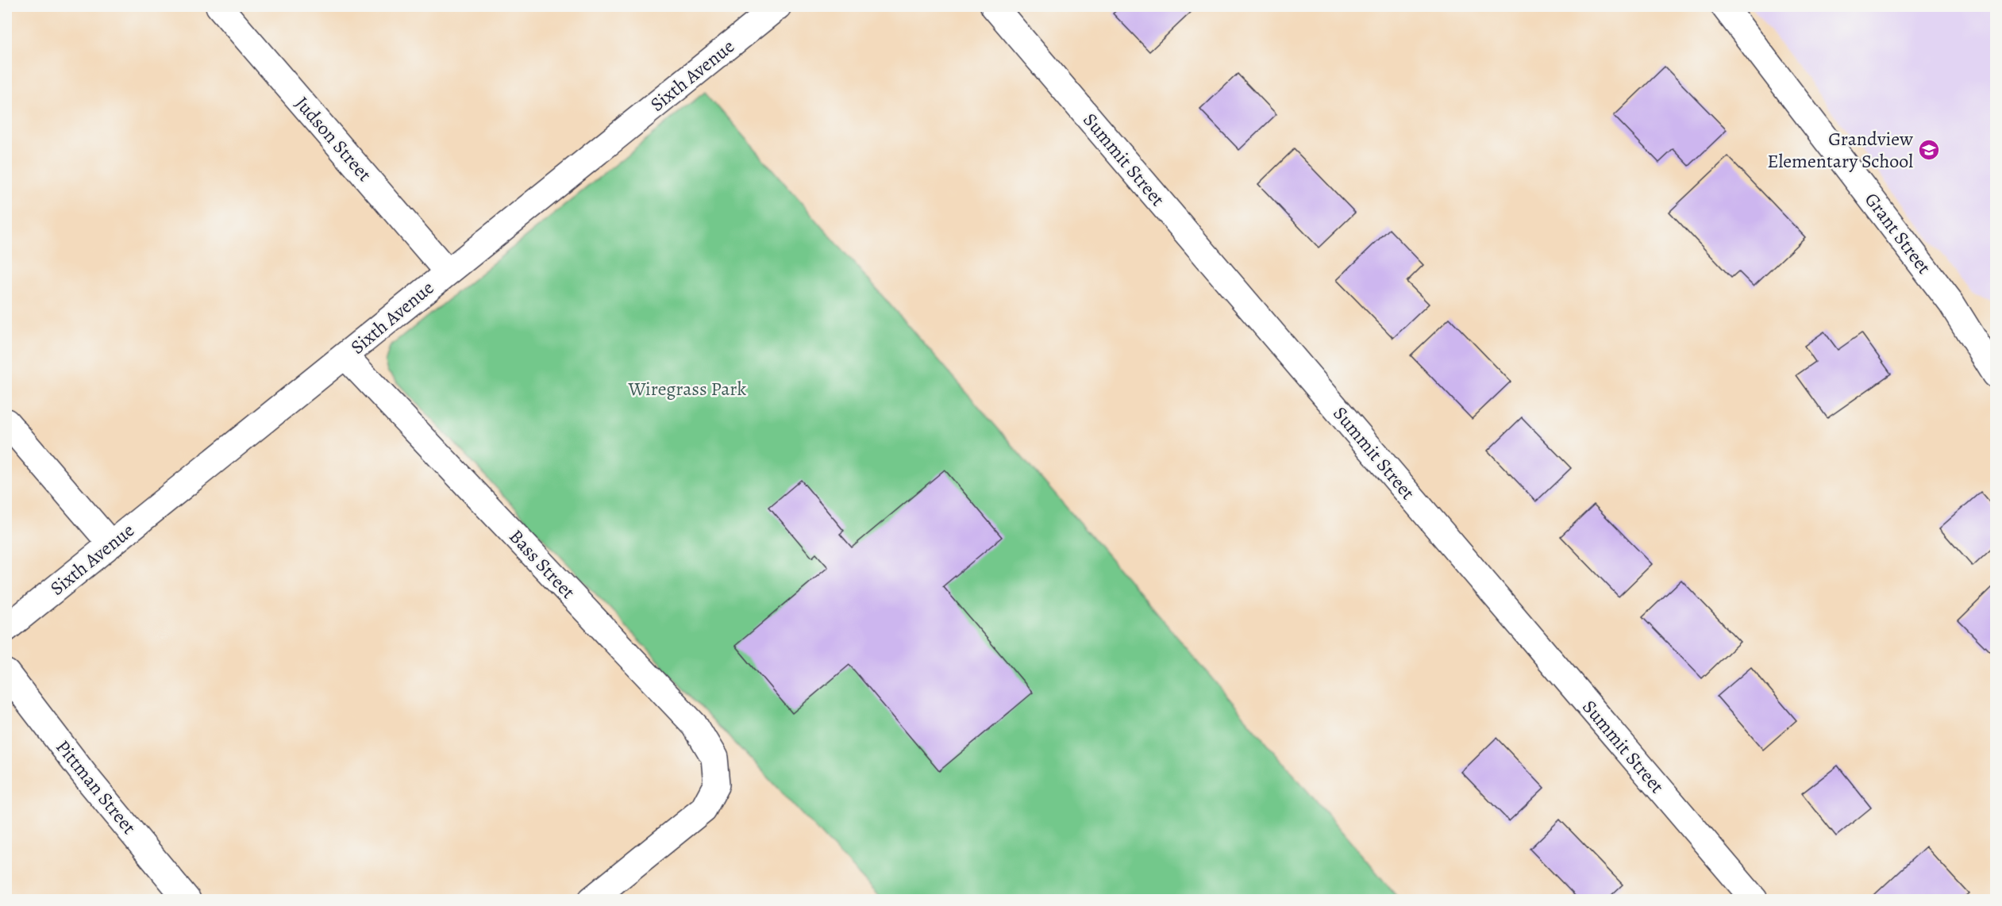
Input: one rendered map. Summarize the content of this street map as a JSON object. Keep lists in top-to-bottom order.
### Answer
{
  "streets": {
    "street": [
      "Sixth Avenue",
      "Judson Street",
      "Summit Street",
      "Grant Street",
      "Bass Street",
      "Pittman Street"
    ]
  },
  "crossings": [
    ["Sixth Avenue", "Judson Street"],
    ["Sixth Avenue", "Bass Street"]
  ],
  "parks": ["Wiregrass Park"],
  "places": {
    "school or university": ["Grandview Elementary School"]
  }
}
